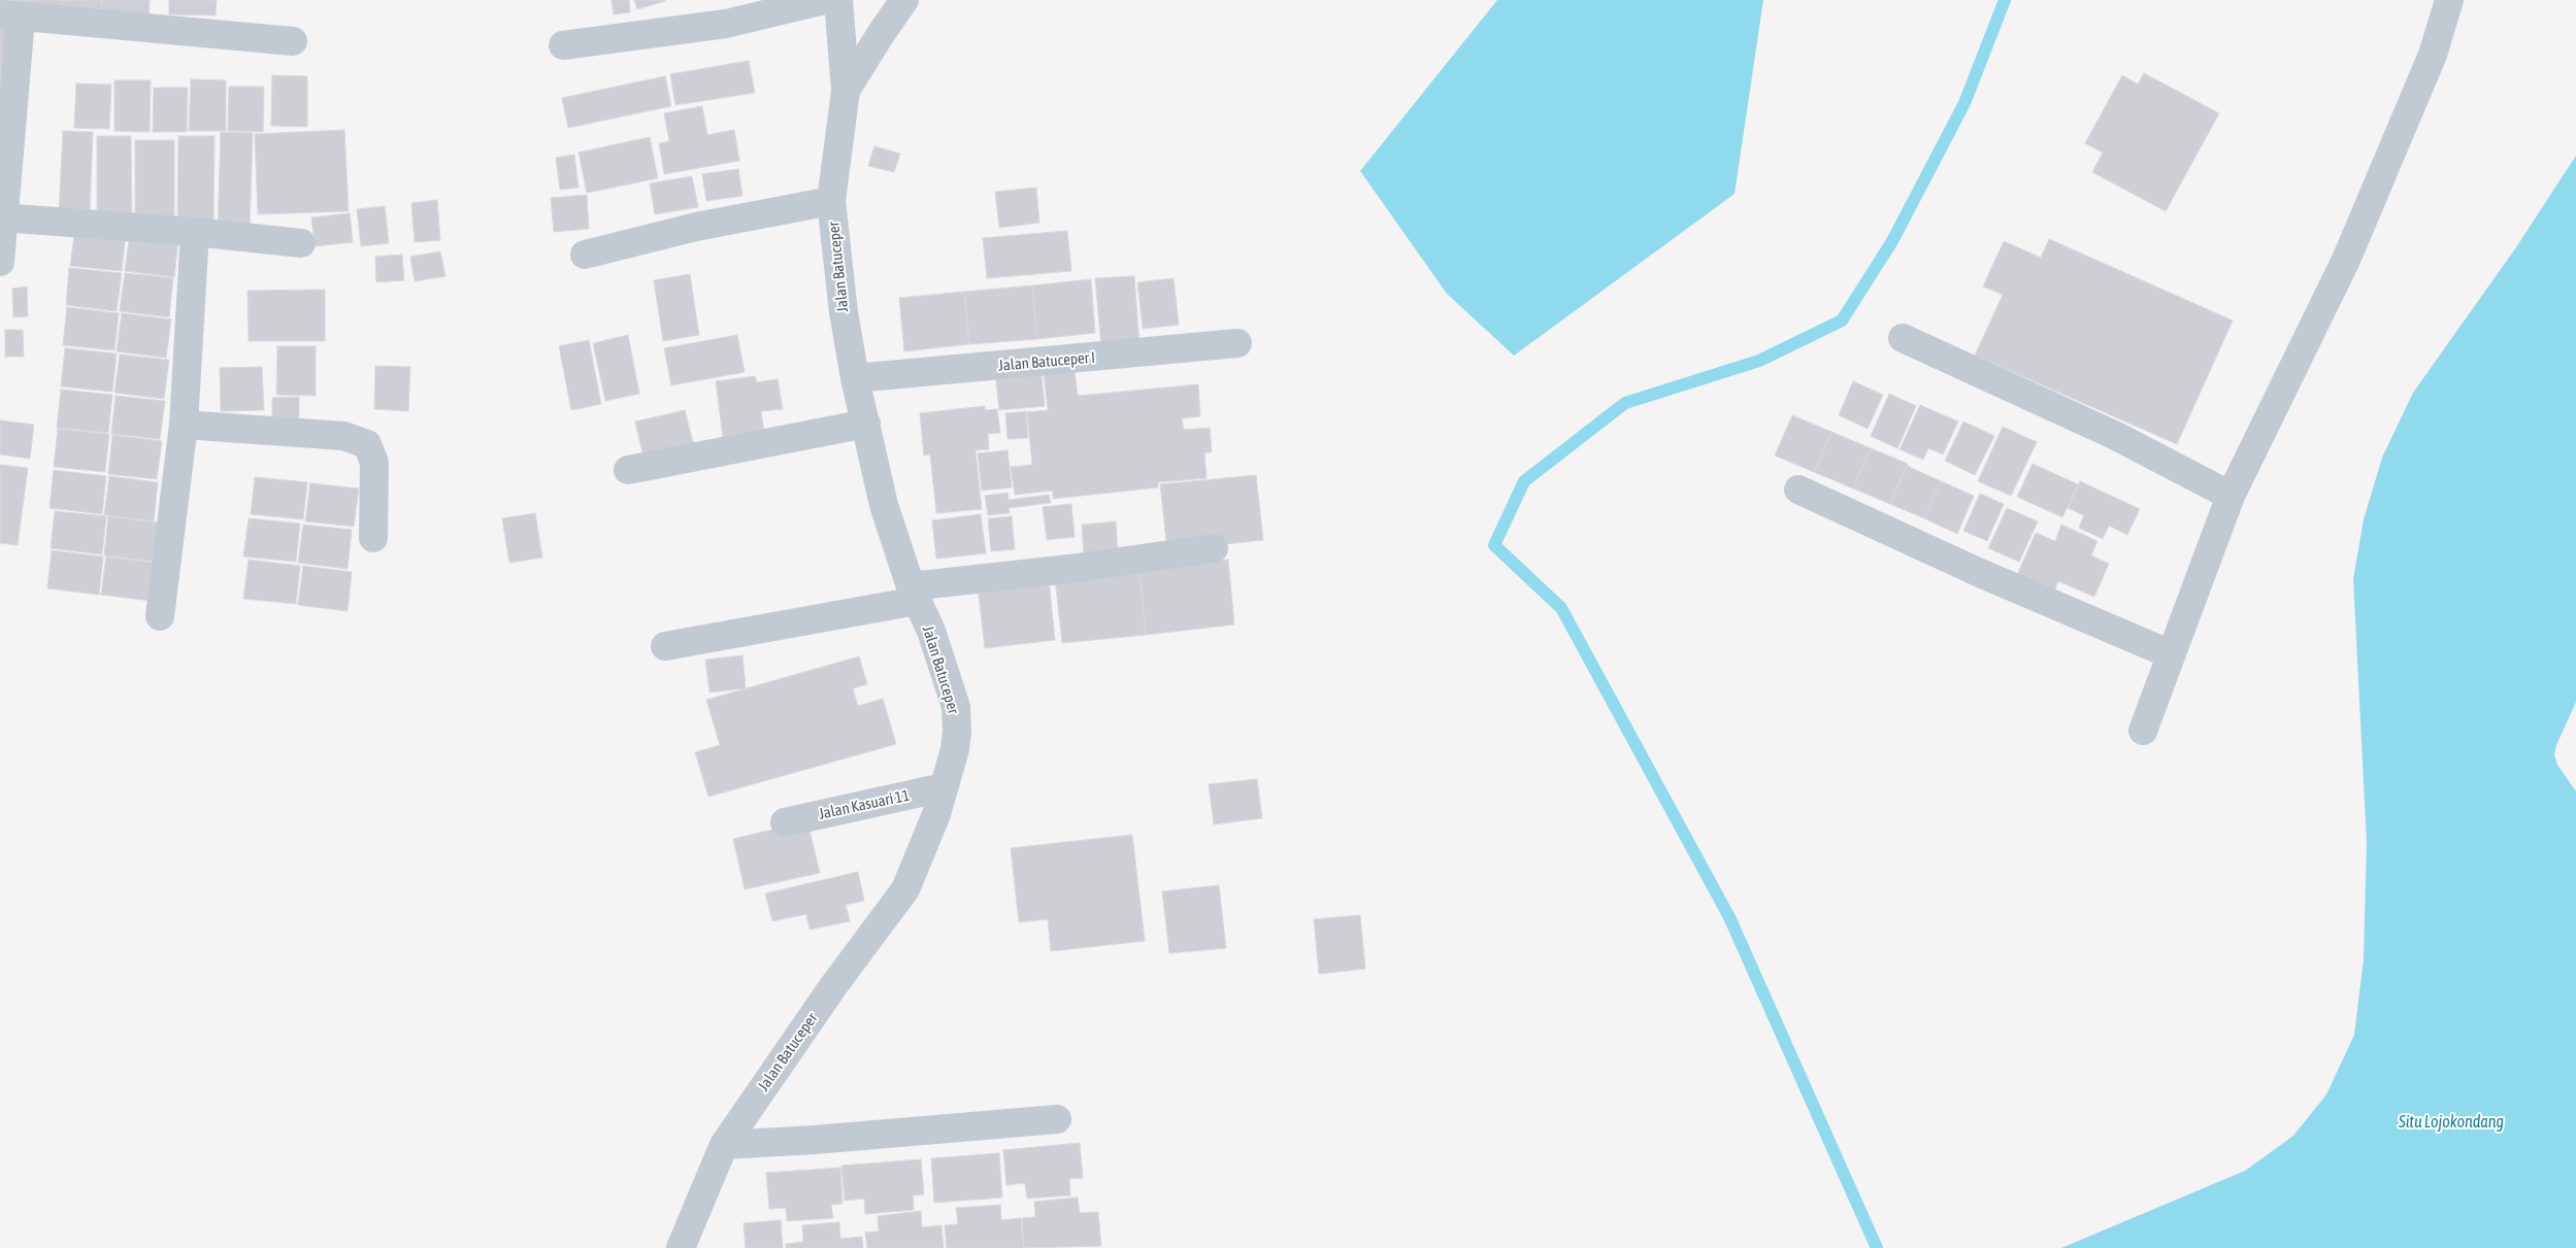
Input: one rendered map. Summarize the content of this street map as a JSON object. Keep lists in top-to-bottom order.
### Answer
{
  "streets": {
    "street": ["Jalan Batuceper", "Jalan Batuceper I", "Jalan Kasuari 11"]
  },
  "crossings": [
    ["Jalan Batuceper", "Jalan Batuceper I"],
    ["Jalan Batuceper", "Jalan Kasuari 11"]
  ],
  "water": ["Situ Lojokondang"]
}
